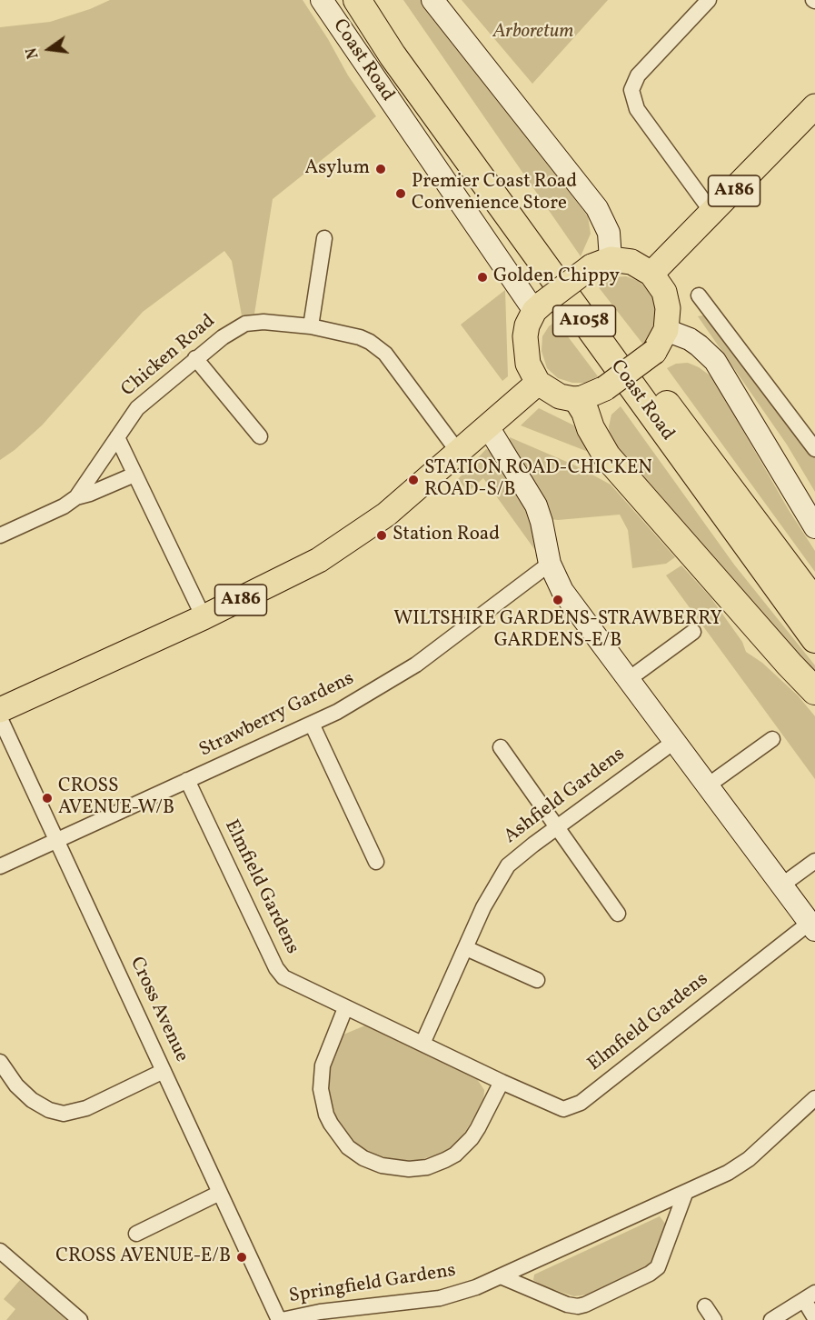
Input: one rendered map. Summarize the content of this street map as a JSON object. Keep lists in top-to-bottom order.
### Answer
{
  "streets": {
    "highway": ["Coast Road", "A1058"],
    "main road": ["A186"],
    "street": [
      "Chicken Road",
      "Strawberry Gardens",
      "Ashfield Gardens",
      "Elmfield Gardens",
      "Cross Avenue",
      "Springfield Gardens"
    ]
  },
  "crossings": [
    ["Coast Road", "A186"],
    ["A186", "Chicken Road"],
    ["Strawberry Gardens", "Elmfield Gardens"],
    ["Strawberry Gardens", "Cross Avenue"],
    ["Ashfield Gardens", "Elmfield Gardens"],
    ["Cross Avenue", "Springfield Gardens"]
  ],
  "parks": ["Arboretum"],
  "places": [
    "Asylum",
    "Premier Coast Road Convenience Store",
    "Golden Chippy",
    "STATION ROAD-CHICKEN ROAD-S/B",
    "Station Road",
    "WILTSHIRE GARDENS-STRAWBERRY GARDENS-E/B",
    "CROSS AVENUE-W/B",
    "CROSS AVENUE-E/B"
  ],
  "north": "left"
}
